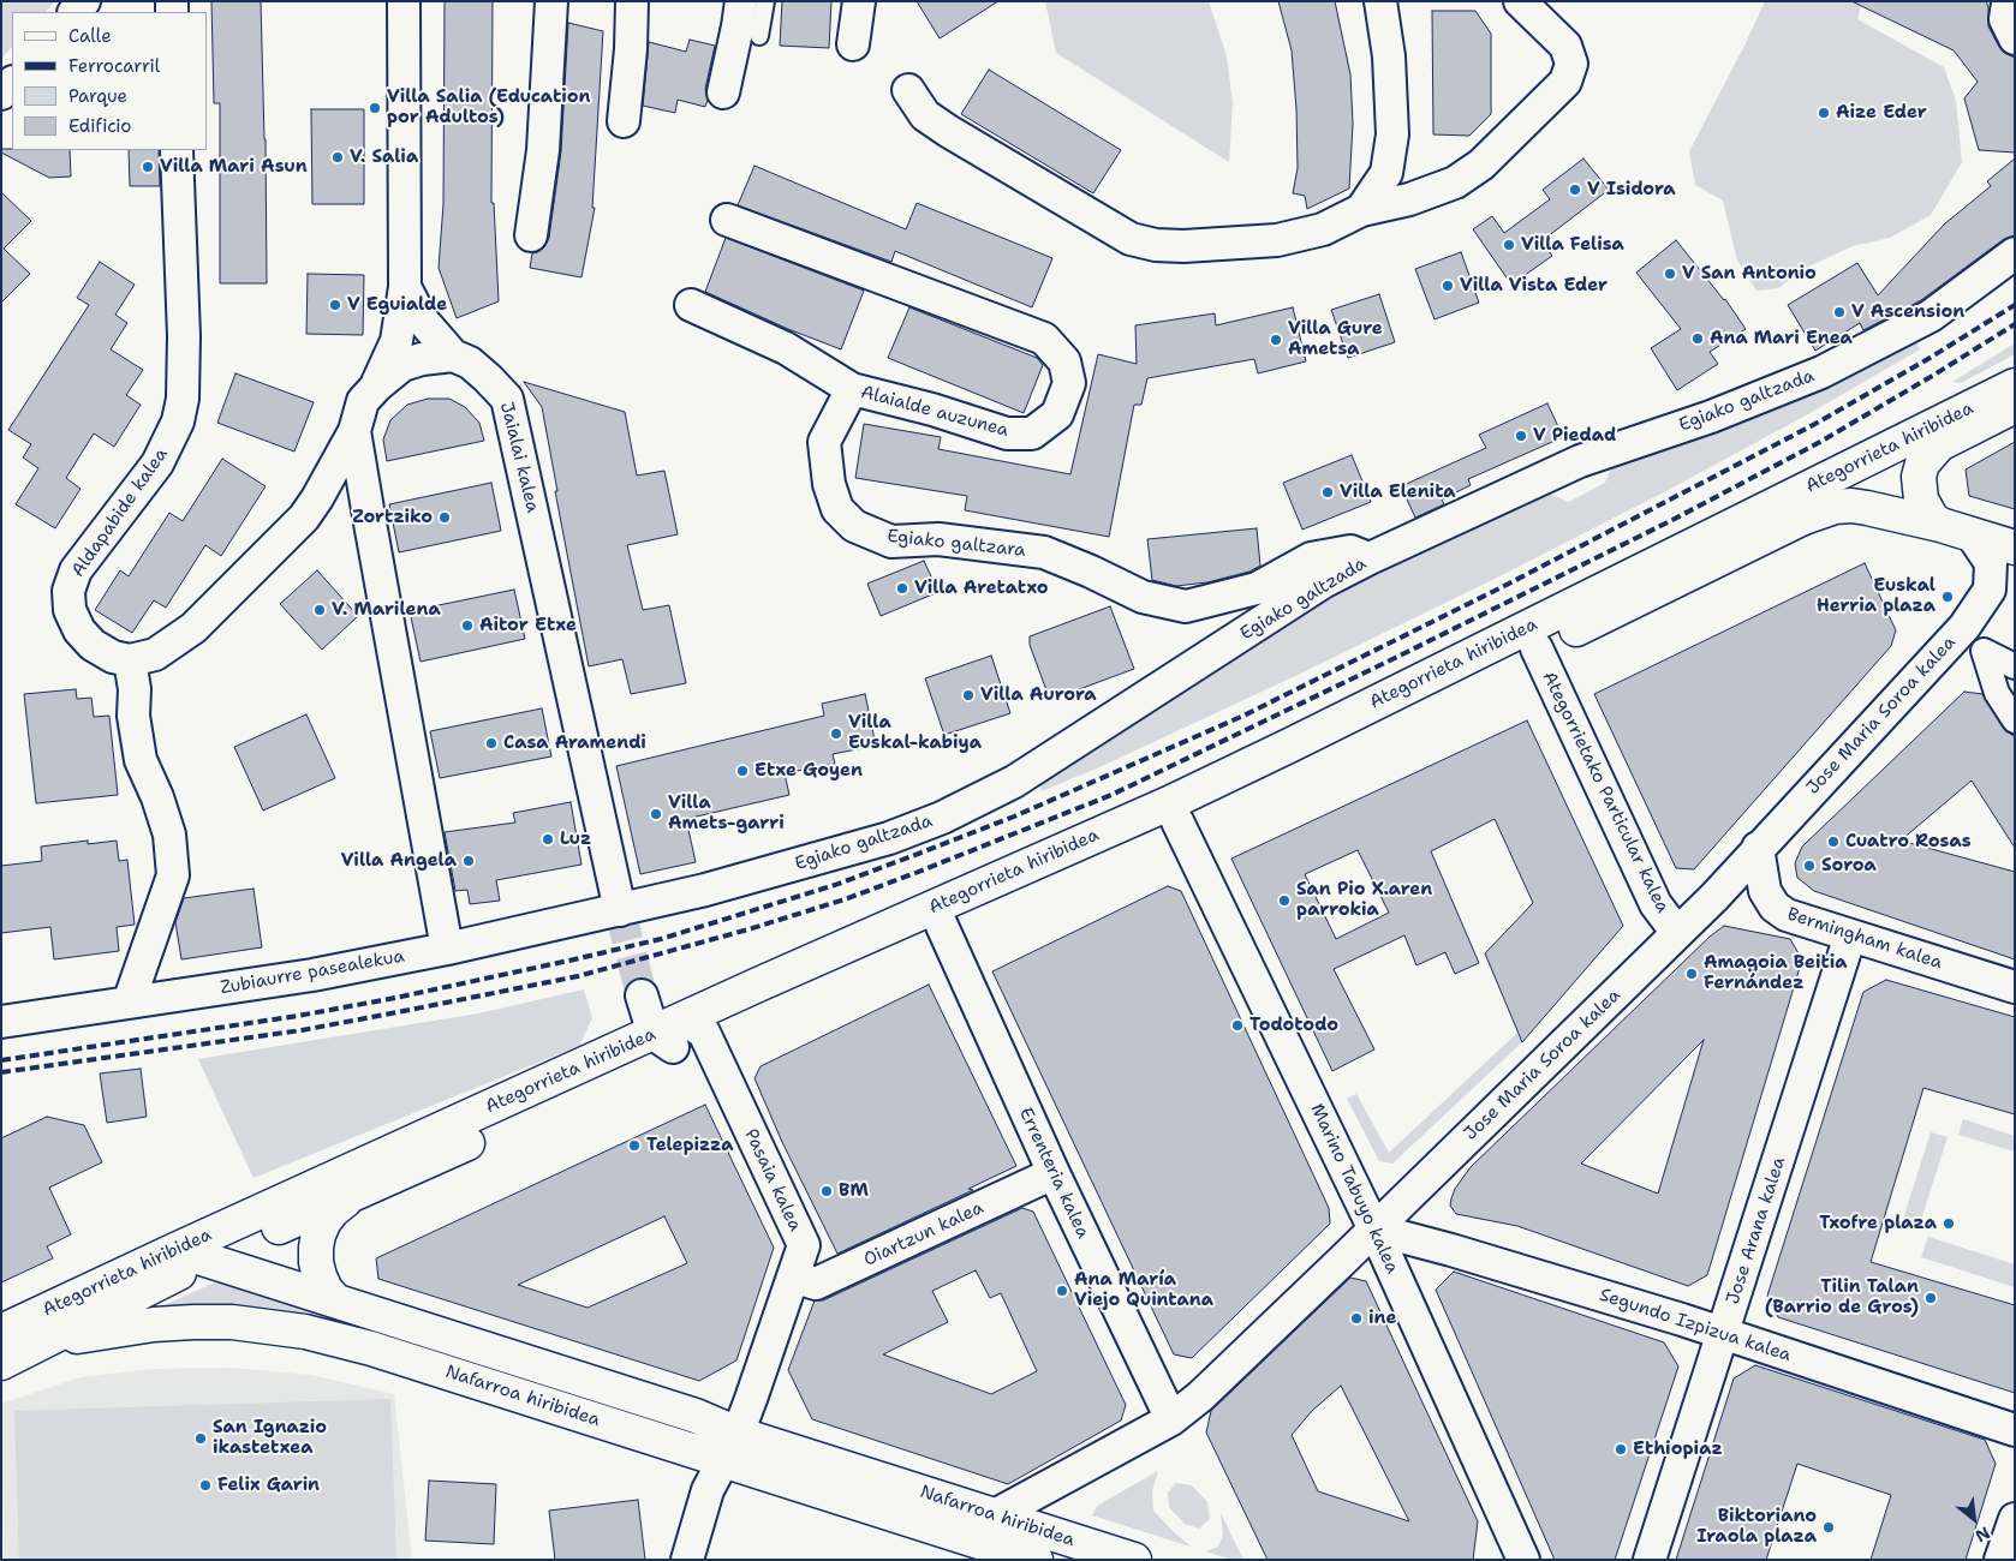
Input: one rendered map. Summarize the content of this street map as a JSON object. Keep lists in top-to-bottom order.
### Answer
{
  "streets": {
    "main road": ["Ategorrieta hiribidea", "Nafarroa hiribidea"],
    "street": [
      "Egiako galtzada",
      "Alaialde auzunea",
      "Jaialai kalea",
      "Aldapabide kalea",
      "Egiako galtzara",
      "Jose Maria Soroa kalea",
      "Ategorrietako Particular kalea",
      "Bermingham kalea",
      "Zubiaurre pasealekua",
      "Errenteria kalea",
      "Pasaia kalea",
      "Marino Tabuyo kalea",
      "Jose Arana kalea",
      "Oiartzun kalea",
      "Segundo Izpizua kalea"
    ]
  },
  "crossings": [
    ["Egiako galtzada", "Jaialai kalea"],
    ["Egiako galtzada", "Egiako galtzara"],
    ["Egiako galtzada", "Zubiaurre pasealekua"],
    ["Alaialde auzunea", "Egiako galtzara"],
    ["Ategorrieta hiribidea", "Jose Maria Soroa kalea"],
    ["Ategorrieta hiribidea", "Ategorrietako Particular kalea"],
    ["Ategorrieta hiribidea", "Errenteria kalea"],
    ["Ategorrieta hiribidea", "Pasaia kalea"],
    ["Ategorrieta hiribidea", "Marino Tabuyo kalea"],
    ["Ategorrieta hiribidea", "Nafarroa hiribidea"],
    ["Jaialai kalea", "Zubiaurre pasealekua"],
    ["Jose Maria Soroa kalea", "Ategorrietako Particular kalea"],
    ["Jose Maria Soroa kalea", "Bermingham kalea"],
    ["Jose Maria Soroa kalea", "Errenteria kalea"],
    ["Jose Maria Soroa kalea", "Marino Tabuyo kalea"],
    ["Jose Maria Soroa kalea", "Segundo Izpizua kalea"],
    ["Jose Maria Soroa kalea", "Nafarroa hiribidea"],
    ["Bermingham kalea", "Jose Arana kalea"],
    ["Errenteria kalea", "Oiartzun kalea"],
    ["Pasaia kalea", "Oiartzun kalea"],
    ["Pasaia kalea", "Nafarroa hiribidea"],
    ["Marino Tabuyo kalea", "Segundo Izpizua kalea"],
    ["Jose Arana kalea", "Segundo Izpizua kalea"]
  ],
  "places": [
    "Villa Salia (Education por Adultos)",
    "Aize Eder",
    "V. Salia",
    "Villa Mari Asun",
    "V Isidora",
    "Villa Felisa",
    "V San Antonio",
    "Villa Vista Eder",
    "V Eguialde",
    "V Ascension",
    "Ana Mari Enea",
    "Villa Gure Ametsa",
    "V Piedad",
    "Villa Elenita",
    "Zortziko",
    "Villa Aretatxo",
    "Euskal Herria plaza",
    "V. Marilena",
    "Aitor Etxe",
    "Villa Aurora",
    "Villa Euskal-kabiya",
    "Casa Aramendi",
    "Etxe Goyen",
    "Villa Amets-garri",
    "Luz",
    "Cuatro Rosas",
    "Villa Angela",
    "Soroa",
    "San Pio X.aren parrokia",
    "Amagoia Beitia Fernández",
    "Todotodo",
    "Telepizza",
    "BM",
    "Txofre plaza",
    "Ana María Viejo Quintana",
    "Tilin Talan (Barrio de Gros)",
    "ine",
    "San Ignazio ikastetxea",
    "Ethiopiaz",
    "Felix Garin",
    "Biktoriano Iraola plaza"
  ],
  "legend": [
    "Calle",
    "Ferrocarril",
    "Parque",
    "Edificio"
  ],
  "north": "bottom right"
}
